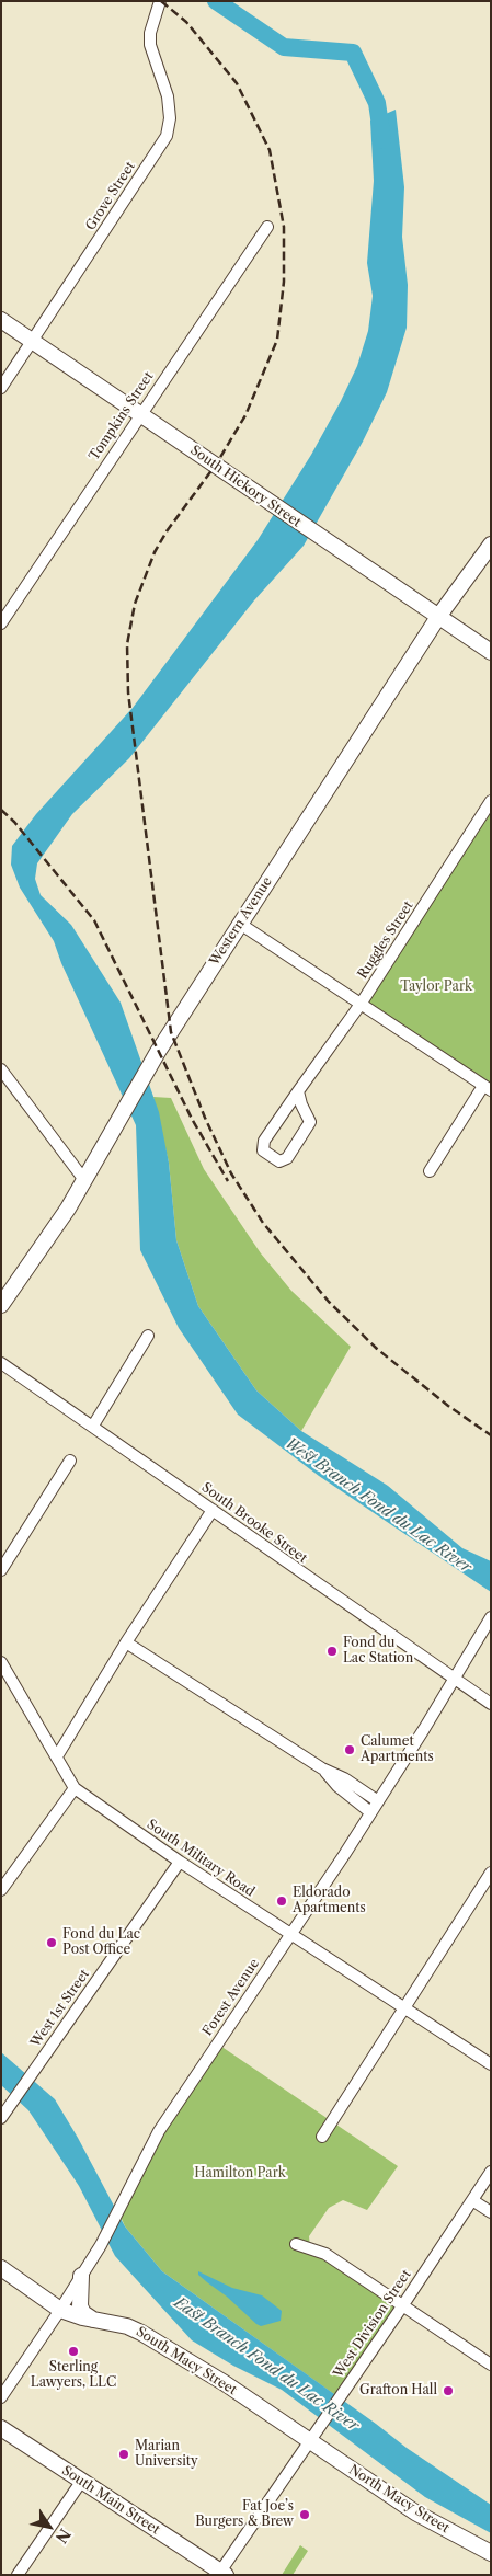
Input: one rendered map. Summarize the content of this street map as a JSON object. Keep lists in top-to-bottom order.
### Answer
{
  "streets": {
    "street": [
      "Grove Street",
      "Tompkins Street",
      "South Hickory Street",
      "Western Avenue",
      "Ruggles Street",
      "South Brooke Street",
      "South Military Road",
      "Forest Avenue",
      "West 1st Street",
      "West Division Street",
      "South Macy Street",
      "North Macy Street",
      "South Main Street"
    ]
  },
  "crossings": [
    ["Grove Street", "South Hickory Street"],
    ["Tompkins Street", "South Hickory Street"],
    ["South Hickory Street", "Western Avenue"],
    ["South Brooke Street", "Forest Avenue"],
    ["South Military Road", "Forest Avenue"],
    ["South Military Road", "West 1st Street"],
    ["Forest Avenue", "South Macy Street"],
    ["West Division Street", "South Macy Street"],
    ["West Division Street", "North Macy Street"],
    ["West Division Street", "South Main Street"],
    ["South Macy Street", "North Macy Street"]
  ],
  "water": ["West Branch Fond du Lac River", "East Branch Fond du Lac River"],
  "parks": ["Taylor Park", "Hamilton Park"],
  "places": [
    "Fond du Lac Station",
    "Calumet Apartments",
    "Eldorado Apartments",
    "Fond du Lac Post Office",
    "Sterling Lawyers, LLC",
    "Grafton Hall",
    "Marian University",
    "Fat Joe’s Burgers & Brew"
  ],
  "north": "bottom right"
}
